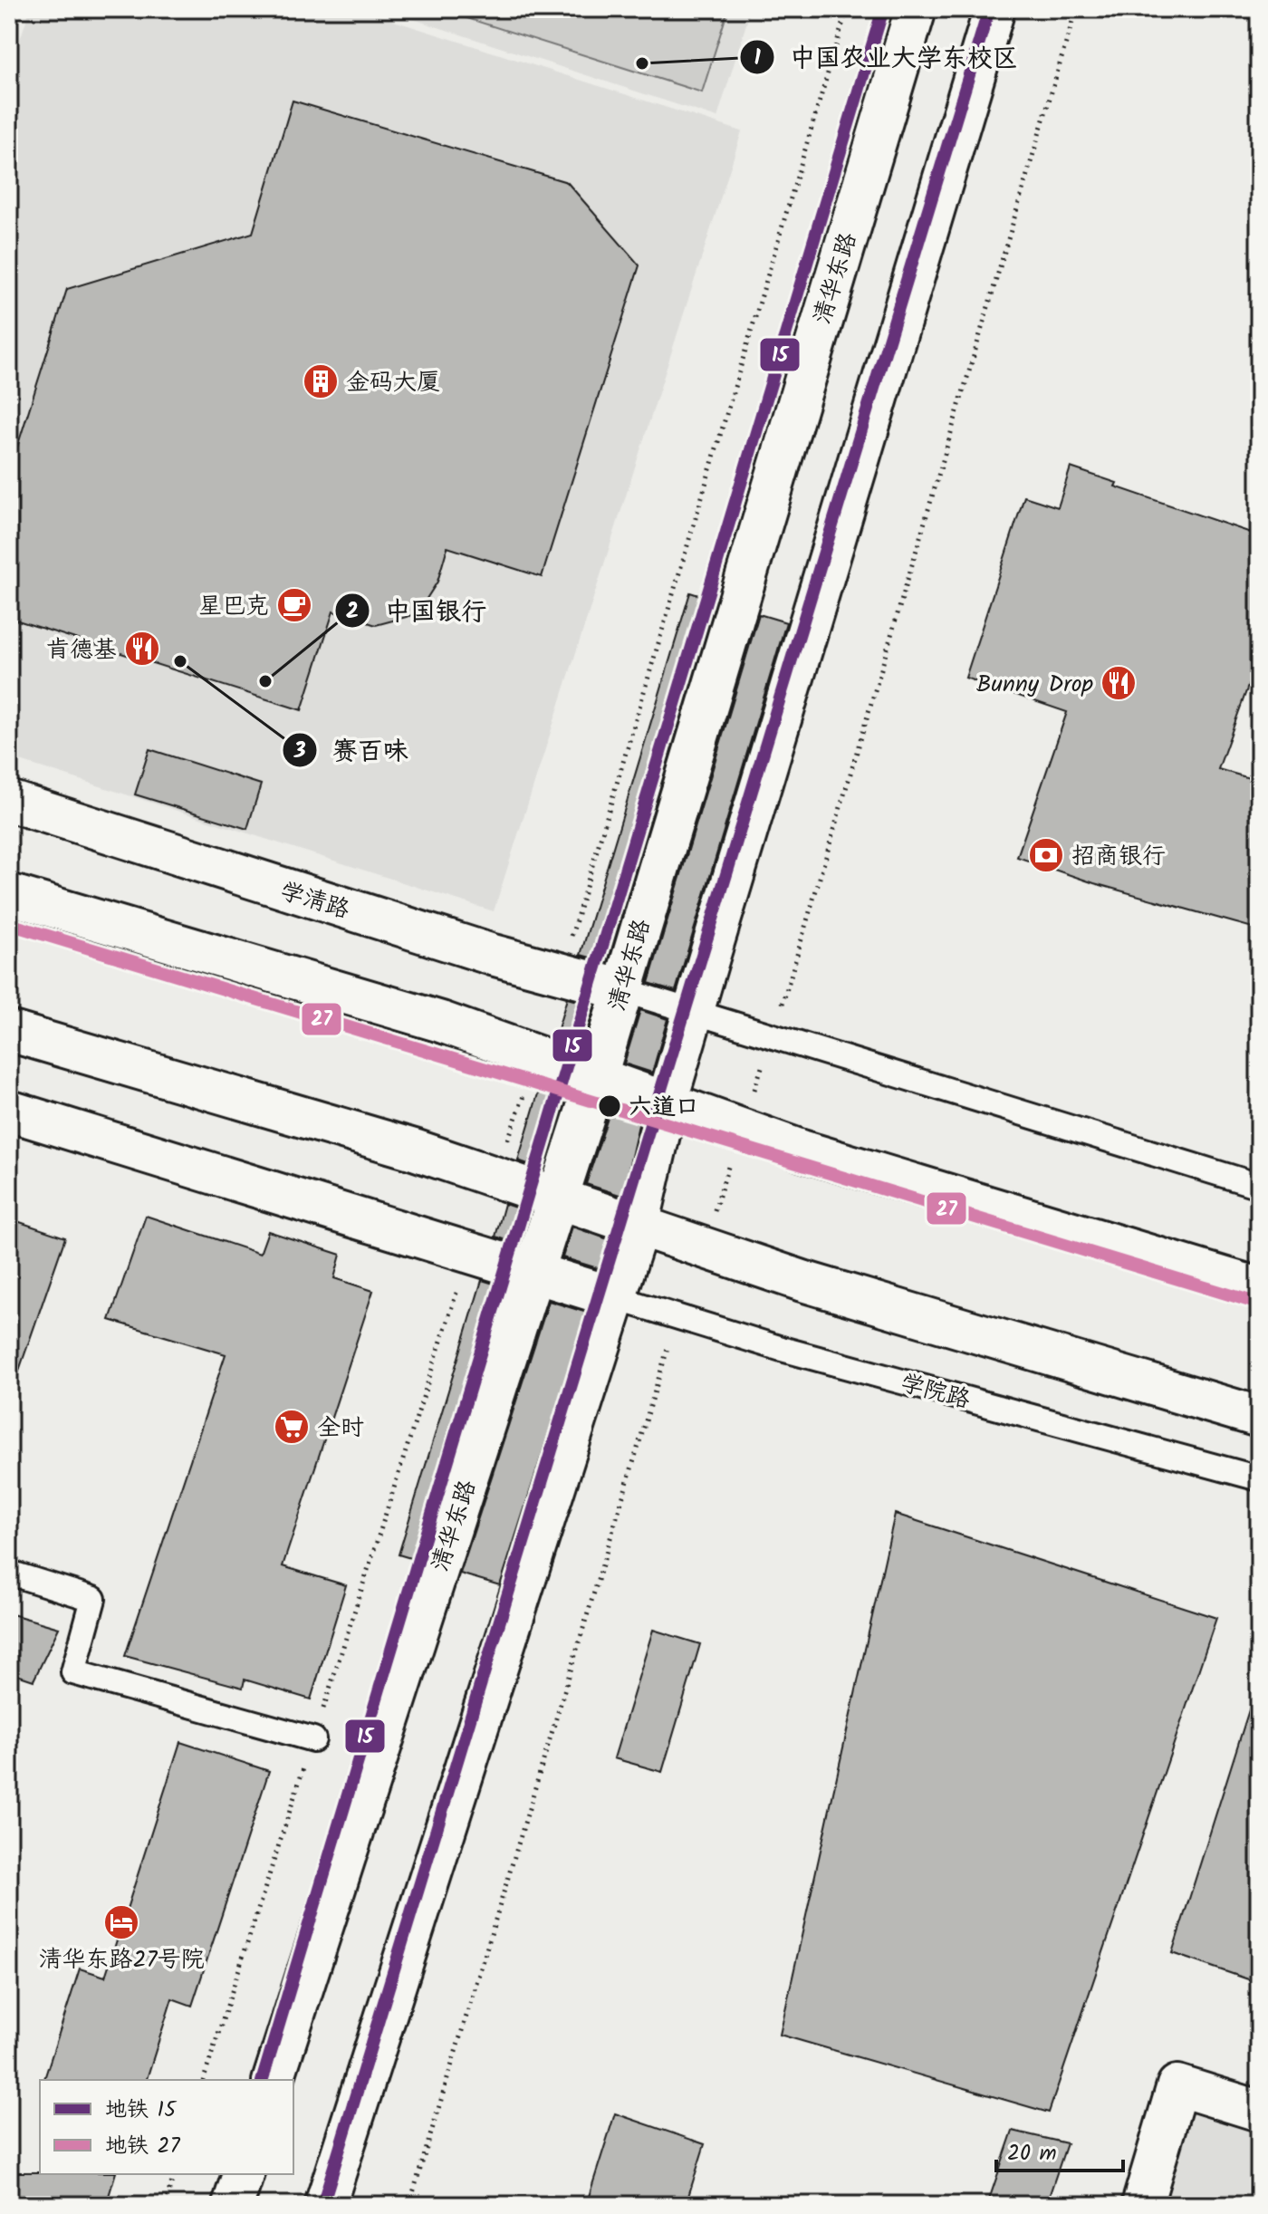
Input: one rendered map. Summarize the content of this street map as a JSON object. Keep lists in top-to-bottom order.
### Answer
{
  "streets": {
    "main road": ["清华东路", "学清路"],
    "lane": ["学院路"]
  },
  "crossings": [
    ["清华东路", "学清路"]
  ],
  "places": {
    "other": [
      "中国农业大学东校区",
      "赛百味",
      "中国银行",
      "六道口"
    ],
    "building": ["金码大厦"],
    "cafe": ["星巴克"],
    "restaurant": ["肯德基", "Bunny Drop"],
    "bank": ["招商银行"],
    "supermarket": ["全时"],
    "hotel": ["清华东路27号院"]
  },
  "lines": ["metro line 15", "metro line 27"],
  "legend": ["地铁 15", "地铁 27"],
  "scale_bar": "20 m"
}
